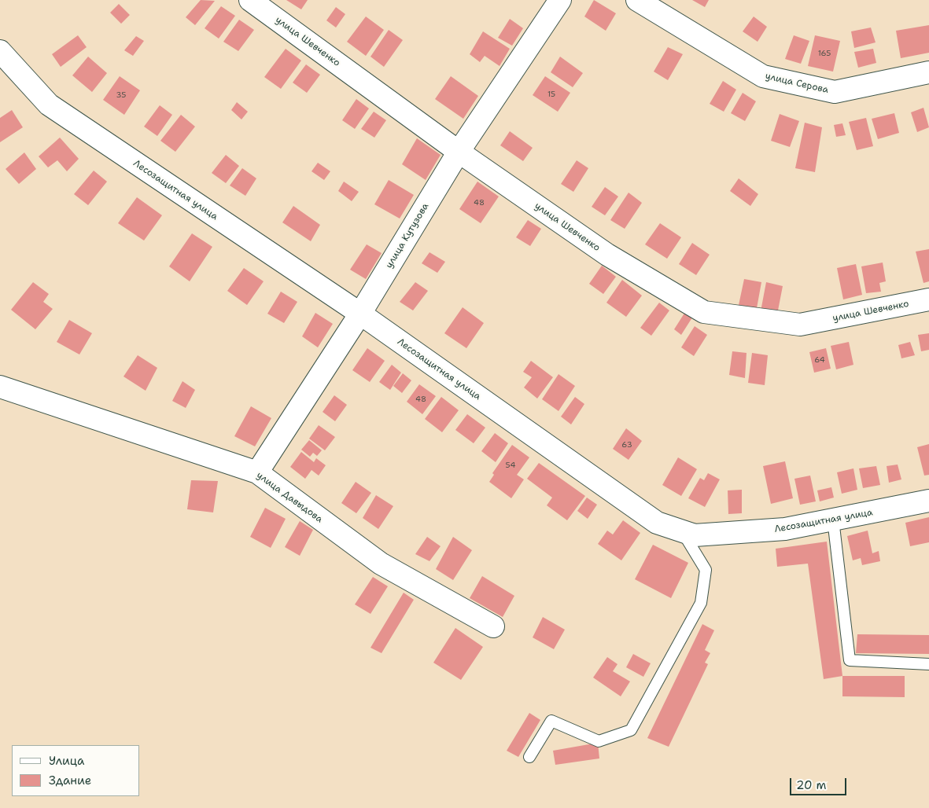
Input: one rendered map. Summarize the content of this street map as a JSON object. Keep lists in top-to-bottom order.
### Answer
{
  "streets": {
    "street": [
      "улица Шевченко",
      "улица Серова",
      "Лесозащитная улица",
      "улица Кутузова",
      "улица Давыдова"
    ]
  },
  "crossings": [
    ["улица Шевченко", "улица Кутузова"],
    ["Лесозащитная улица", "улица Кутузова"],
    ["улица Кутузова", "улица Давыдова"]
  ],
  "house_numbers": [
    "165",
    "15",
    "35",
    "48",
    "64",
    "48",
    "63",
    "54"
  ],
  "legend": ["Улица", "Здание"],
  "scale_bar": "20 m"
}
